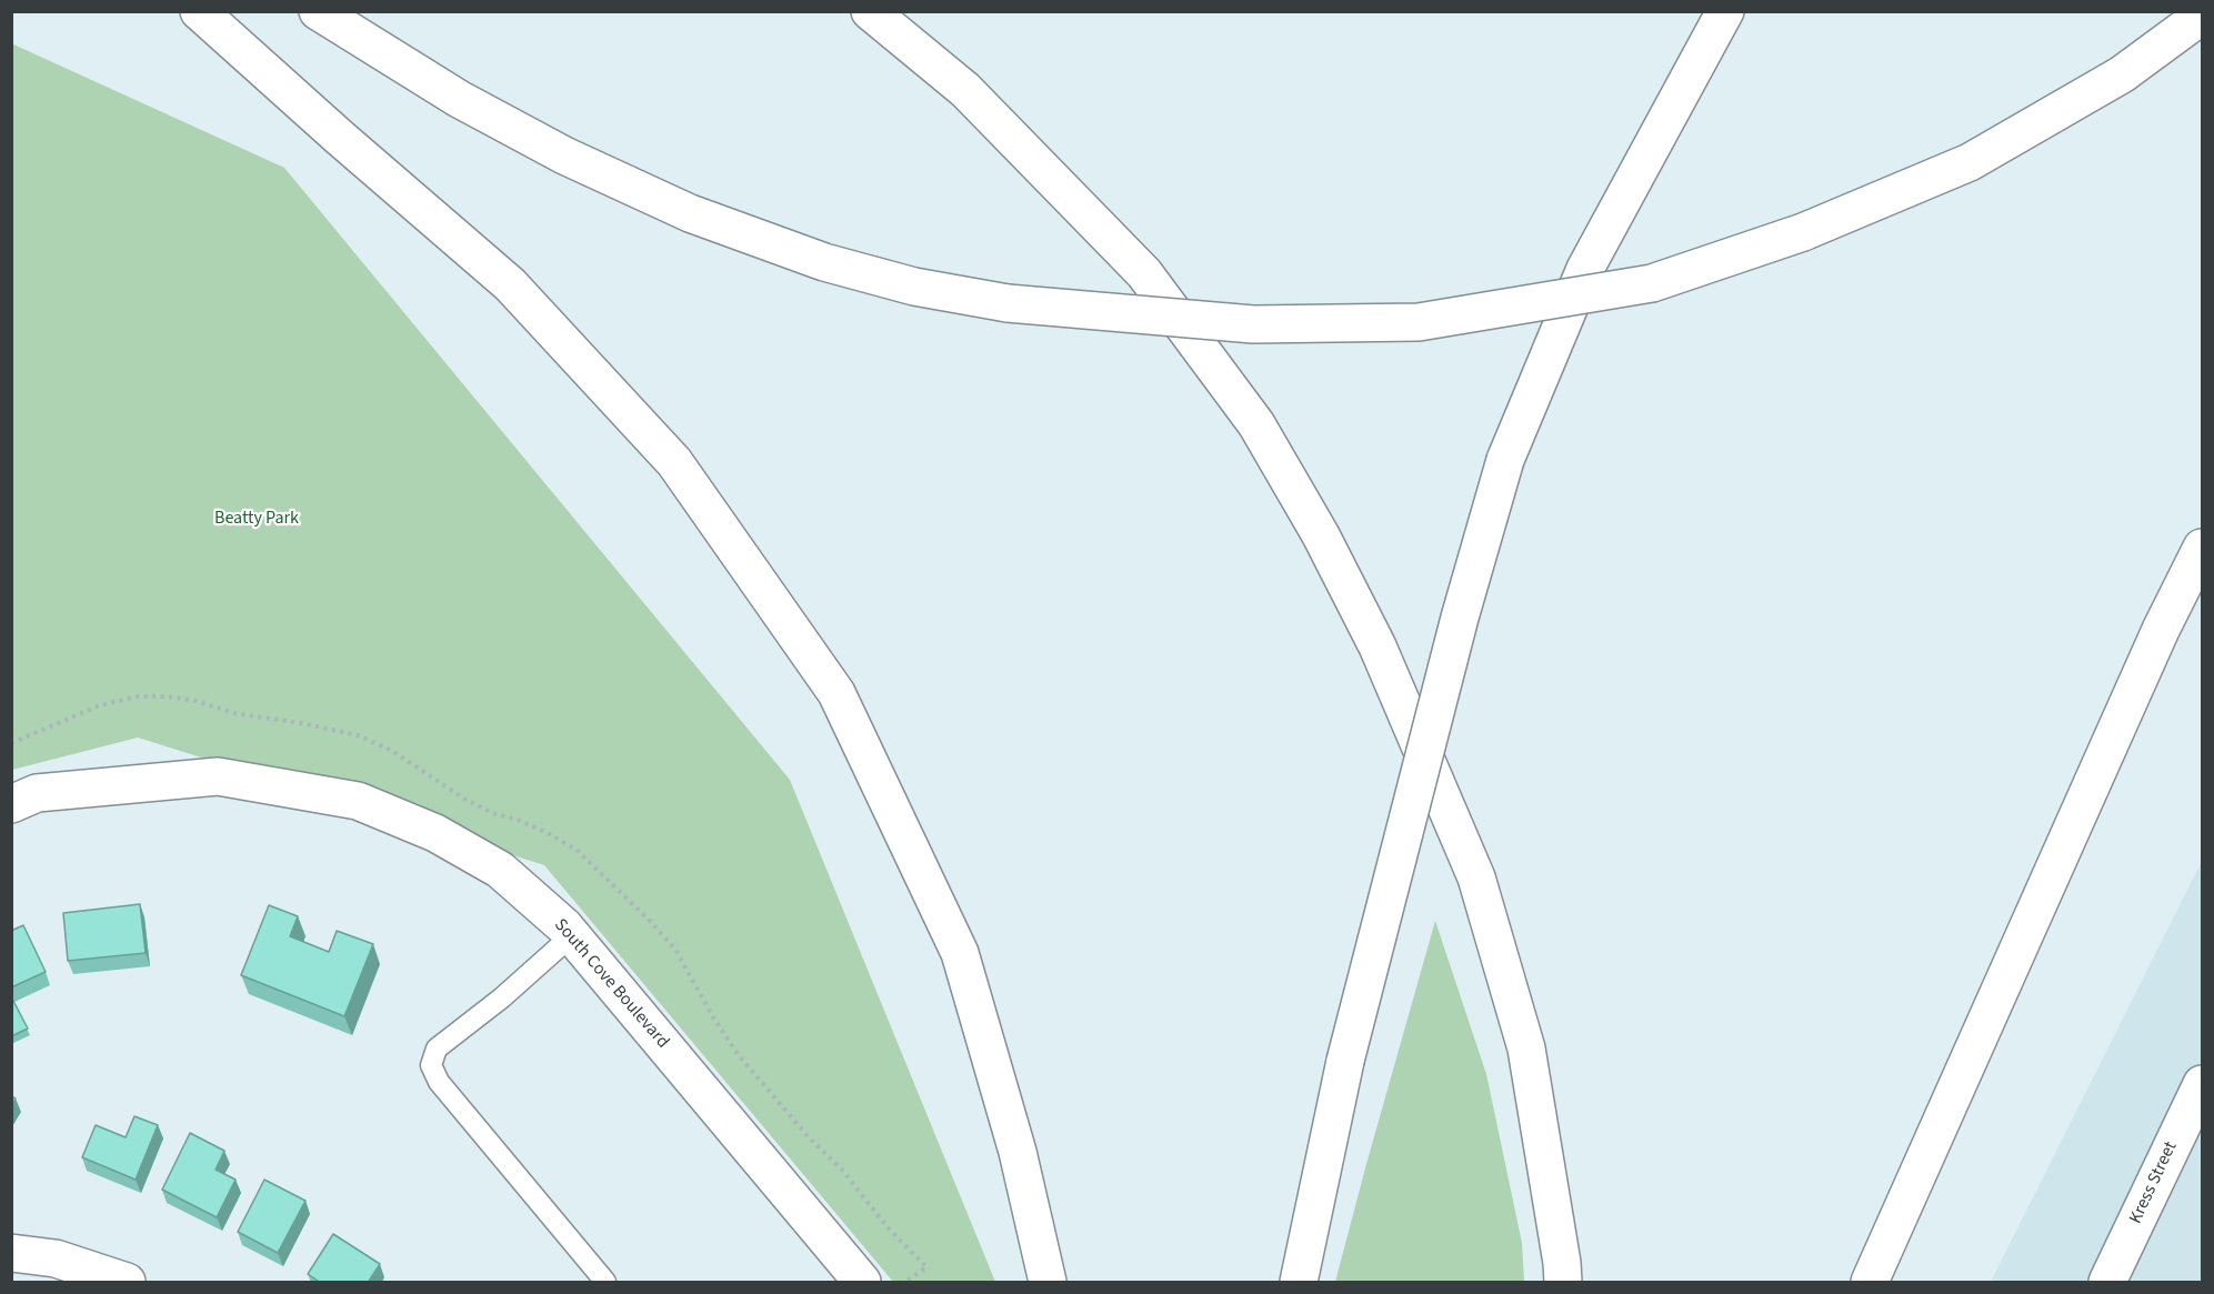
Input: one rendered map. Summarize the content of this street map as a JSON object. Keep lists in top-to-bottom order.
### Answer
{
  "streets": {
    "main road": ["South Cove Boulevard", "Kress Street"]
  },
  "parks": ["Beatty Park"]
}
